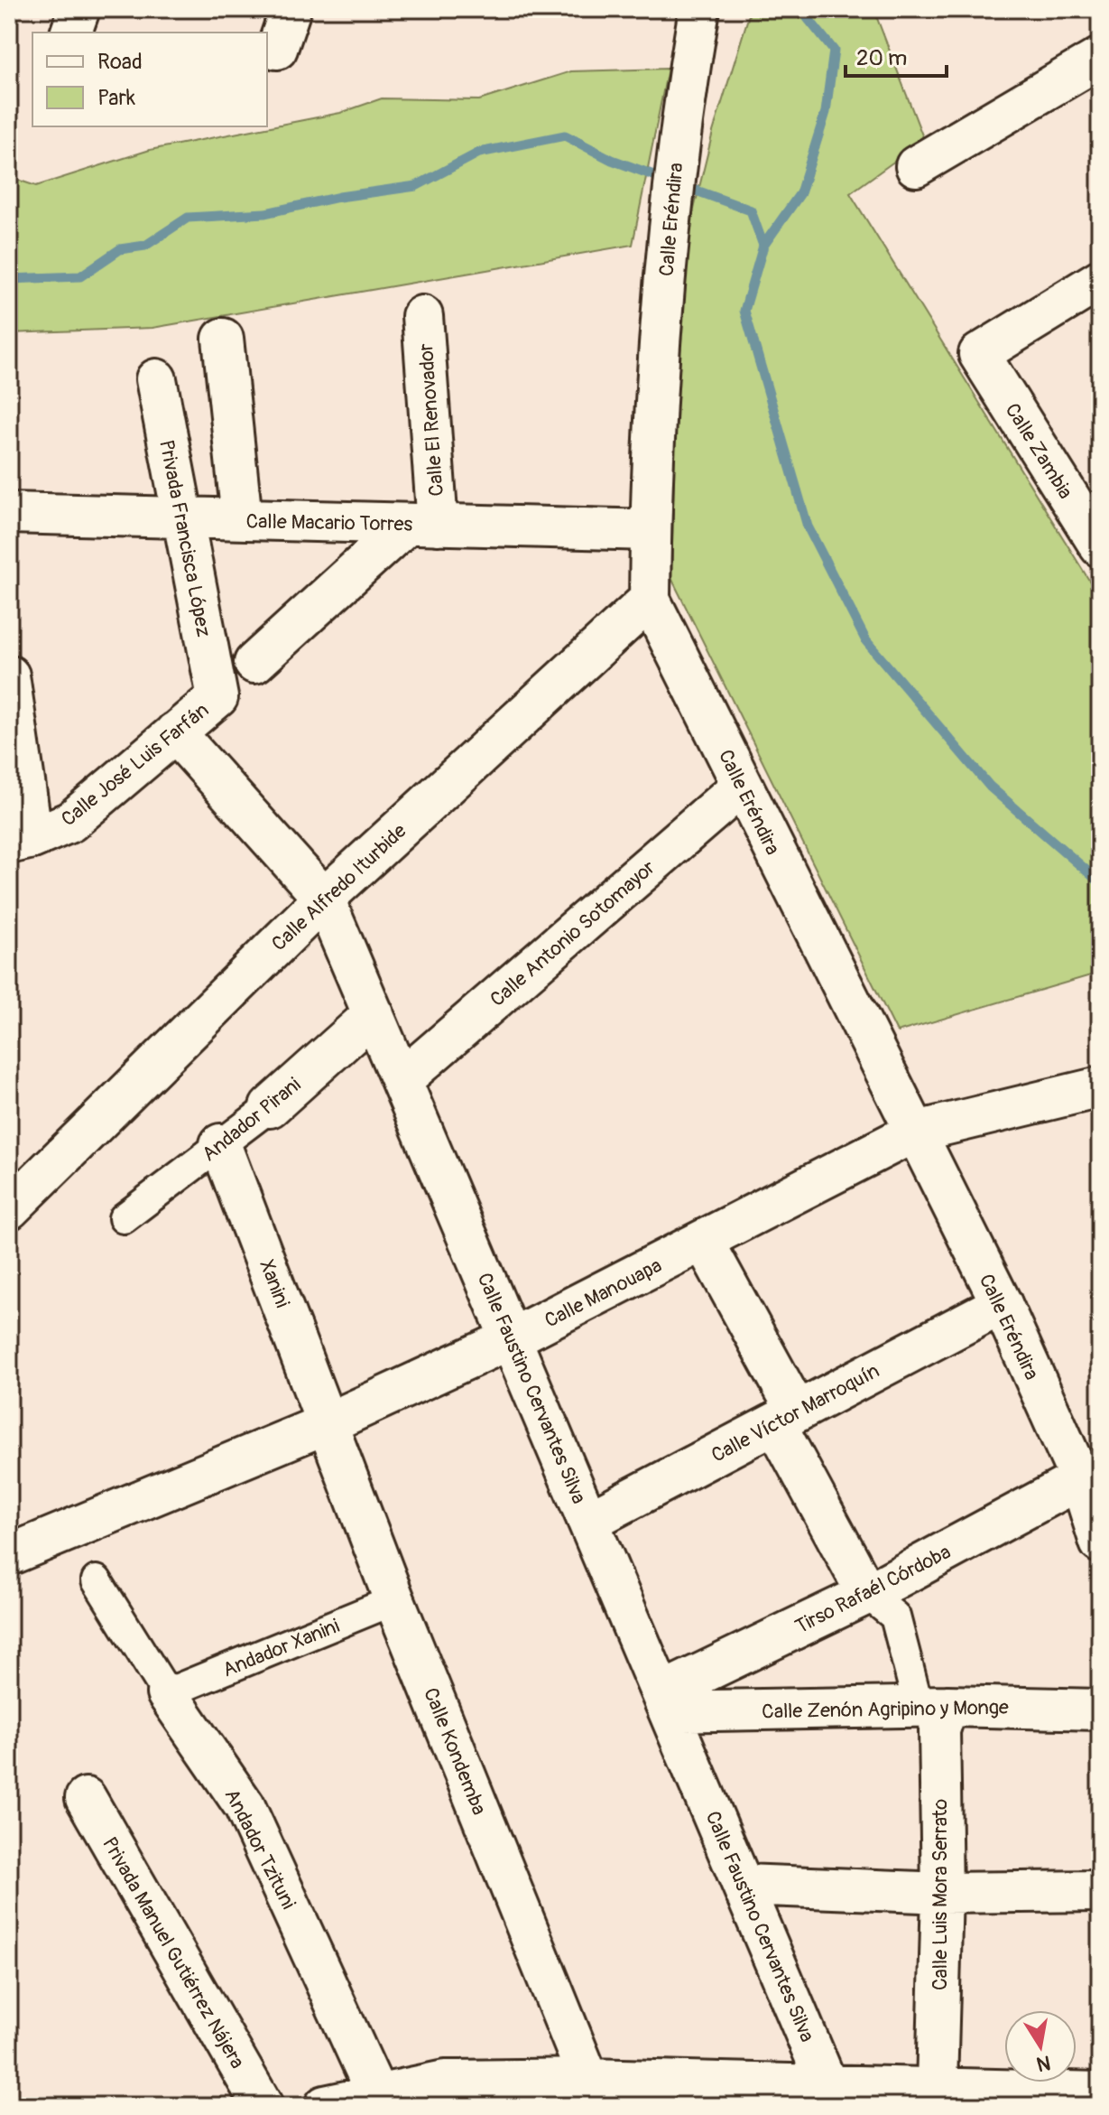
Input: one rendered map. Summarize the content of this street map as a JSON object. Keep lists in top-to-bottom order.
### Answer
{
  "streets": {
    "street": [
      "Calle Eréndira",
      "Calle El Renovador",
      "Calle Zambia",
      "Calle Macario Torres",
      "Privada Francisca López",
      "Calle José Luis Farfán",
      "Calle Alfredo Iturbide",
      "Calle Antonio Sotomayor",
      "Andador Pirani",
      "Xanini",
      "Calle Manouapa",
      "Calle Faustino Cervantes Silva",
      "Calle Víctor Marroquín",
      "Tirso Rafaél Córdoba",
      "Andador Xanini",
      "Calle Zenón Agripino y Monge",
      "Calle Kondemba",
      "Andador Tzituni",
      "Calle Luis Mora Serrato",
      "Privada Manuel Gutiérrez Nájera"
    ]
  },
  "crossings": [
    ["Calle Eréndira", "Calle Macario Torres"],
    ["Calle Eréndira", "Calle Alfredo Iturbide"],
    ["Calle Eréndira", "Calle Antonio Sotomayor"],
    ["Calle Eréndira", "Calle Manouapa"],
    ["Calle Eréndira", "Calle Víctor Marroquín"],
    ["Calle Eréndira", "Tirso Rafaél Córdoba"],
    ["Calle El Renovador", "Calle Macario Torres"],
    ["Calle Macario Torres", "Privada Francisca López"],
    ["Privada Francisca López", "Calle José Luis Farfán"],
    ["Calle José Luis Farfán", "Calle Faustino Cervantes Silva"],
    ["Calle Alfredo Iturbide", "Calle Faustino Cervantes Silva"],
    ["Calle Antonio Sotomayor", "Calle Faustino Cervantes Silva"],
    ["Andador Pirani", "Xanini"],
    ["Andador Pirani", "Calle Faustino Cervantes Silva"],
    ["Xanini", "Calle Manouapa"],
    ["Xanini", "Calle Kondemba"],
    ["Calle Manouapa", "Calle Faustino Cervantes Silva"],
    ["Calle Manouapa", "Calle Kondemba"],
    ["Calle Faustino Cervantes Silva", "Calle Víctor Marroquín"],
    ["Calle Faustino Cervantes Silva", "Tirso Rafaél Córdoba"],
    ["Calle Faustino Cervantes Silva", "Calle Zenón Agripino y Monge"],
    ["Tirso Rafaél Córdoba", "Calle Zenón Agripino y Monge"],
    ["Andador Xanini", "Calle Kondemba"],
    ["Andador Xanini", "Andador Tzituni"],
    ["Calle Zenón Agripino y Monge", "Calle Luis Mora Serrato"]
  ],
  "legend": ["Road", "Park"],
  "scale_bar": "20 m",
  "north": "bottom"
}
